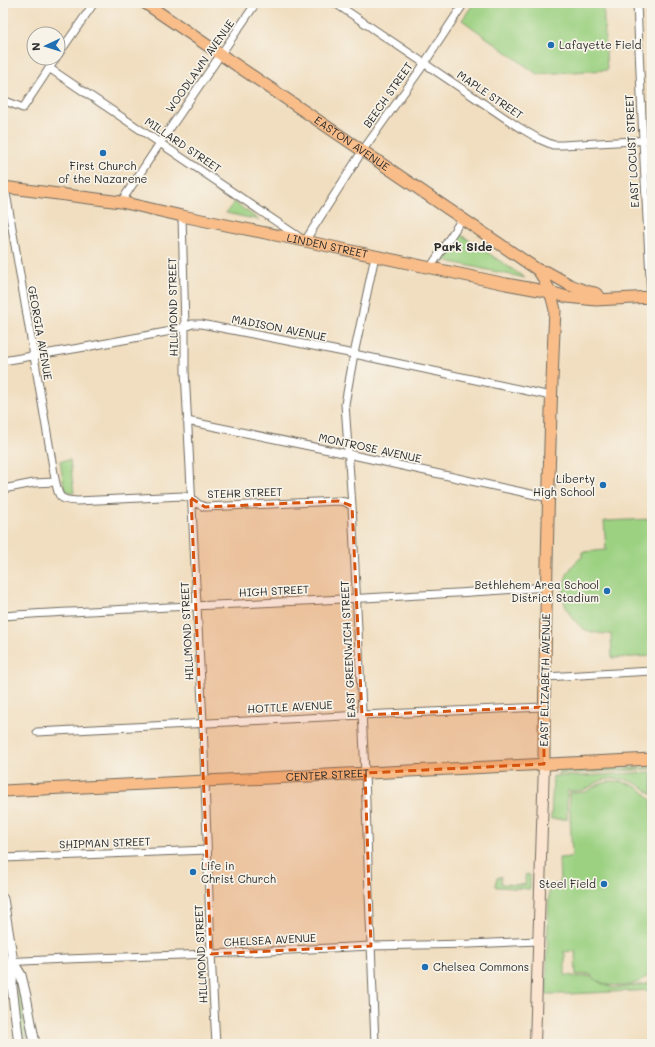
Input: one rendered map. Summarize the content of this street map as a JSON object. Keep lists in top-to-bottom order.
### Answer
{
  "streets": {
    "main road": [
      "EASTON AVENUE",
      "LINDEN STREET",
      "EAST ELIZABETH AVENUE",
      "CENTER STREET"
    ],
    "street": [
      "WOODLAWN AVENUE",
      "BEECH STREET",
      "MAPLE STREET",
      "MILLARD STREET",
      "EAST LOCUST STREET",
      "HILLMOND STREET",
      "MADISON AVENUE",
      "GEORGIA AVENUE",
      "MONTROSE AVENUE",
      "STEHR STREET",
      "HIGH STREET",
      "EAST GREENWICH STREET",
      "HOTTLE AVENUE",
      "SHIPMAN STREET",
      "CHELSEA AVENUE"
    ]
  },
  "crossings": [
    ["WOODLAWN AVENUE", "EASTON AVENUE"],
    ["WOODLAWN AVENUE", "MILLARD STREET"],
    ["WOODLAWN AVENUE", "LINDEN STREET"],
    ["BEECH STREET", "MAPLE STREET"],
    ["BEECH STREET", "EASTON AVENUE"],
    ["BEECH STREET", "MILLARD STREET"],
    ["BEECH STREET", "LINDEN STREET"],
    ["MAPLE STREET", "EAST LOCUST STREET"],
    ["EASTON AVENUE", "LINDEN STREET"],
    ["EASTON AVENUE", "EAST ELIZABETH AVENUE"],
    ["MILLARD STREET", "LINDEN STREET"],
    ["EAST LOCUST STREET", "LINDEN STREET"],
    ["LINDEN STREET", "HILLMOND STREET"],
    ["LINDEN STREET", "GEORGIA AVENUE"],
    ["LINDEN STREET", "EAST GREENWICH STREET"],
    ["LINDEN STREET", "EAST ELIZABETH AVENUE"],
    ["HILLMOND STREET", "MADISON AVENUE"],
    ["HILLMOND STREET", "MONTROSE AVENUE"],
    ["HILLMOND STREET", "STEHR STREET"],
    ["HILLMOND STREET", "HIGH STREET"],
    ["HILLMOND STREET", "HOTTLE AVENUE"],
    ["HILLMOND STREET", "CENTER STREET"],
    ["HILLMOND STREET", "SHIPMAN STREET"],
    ["HILLMOND STREET", "CHELSEA AVENUE"],
    ["MADISON AVENUE", "GEORGIA AVENUE"],
    ["MADISON AVENUE", "EAST GREENWICH STREET"],
    ["MADISON AVENUE", "EAST ELIZABETH AVENUE"],
    ["GEORGIA AVENUE", "STEHR STREET"],
    ["MONTROSE AVENUE", "EAST GREENWICH STREET"],
    ["MONTROSE AVENUE", "EAST ELIZABETH AVENUE"],
    ["STEHR STREET", "EAST GREENWICH STREET"],
    ["HIGH STREET", "EAST GREENWICH STREET"],
    ["HIGH STREET", "EAST ELIZABETH AVENUE"],
    ["EAST GREENWICH STREET", "HOTTLE AVENUE"],
    ["EAST GREENWICH STREET", "CENTER STREET"],
    ["EAST GREENWICH STREET", "CHELSEA AVENUE"],
    ["EAST ELIZABETH AVENUE", "HOTTLE AVENUE"],
    ["EAST ELIZABETH AVENUE", "CENTER STREET"],
    ["EAST ELIZABETH AVENUE", "CHELSEA AVENUE"]
  ],
  "districts": ["Park Side"],
  "places": [
    "Lafayette Field",
    "First Church of the Nazarene",
    "Liberty High School",
    "Bethlehem Area School District Stadium",
    "Life in Christ Church",
    "Steel Field",
    "Chelsea Commons"
  ],
  "north": "left"
}
